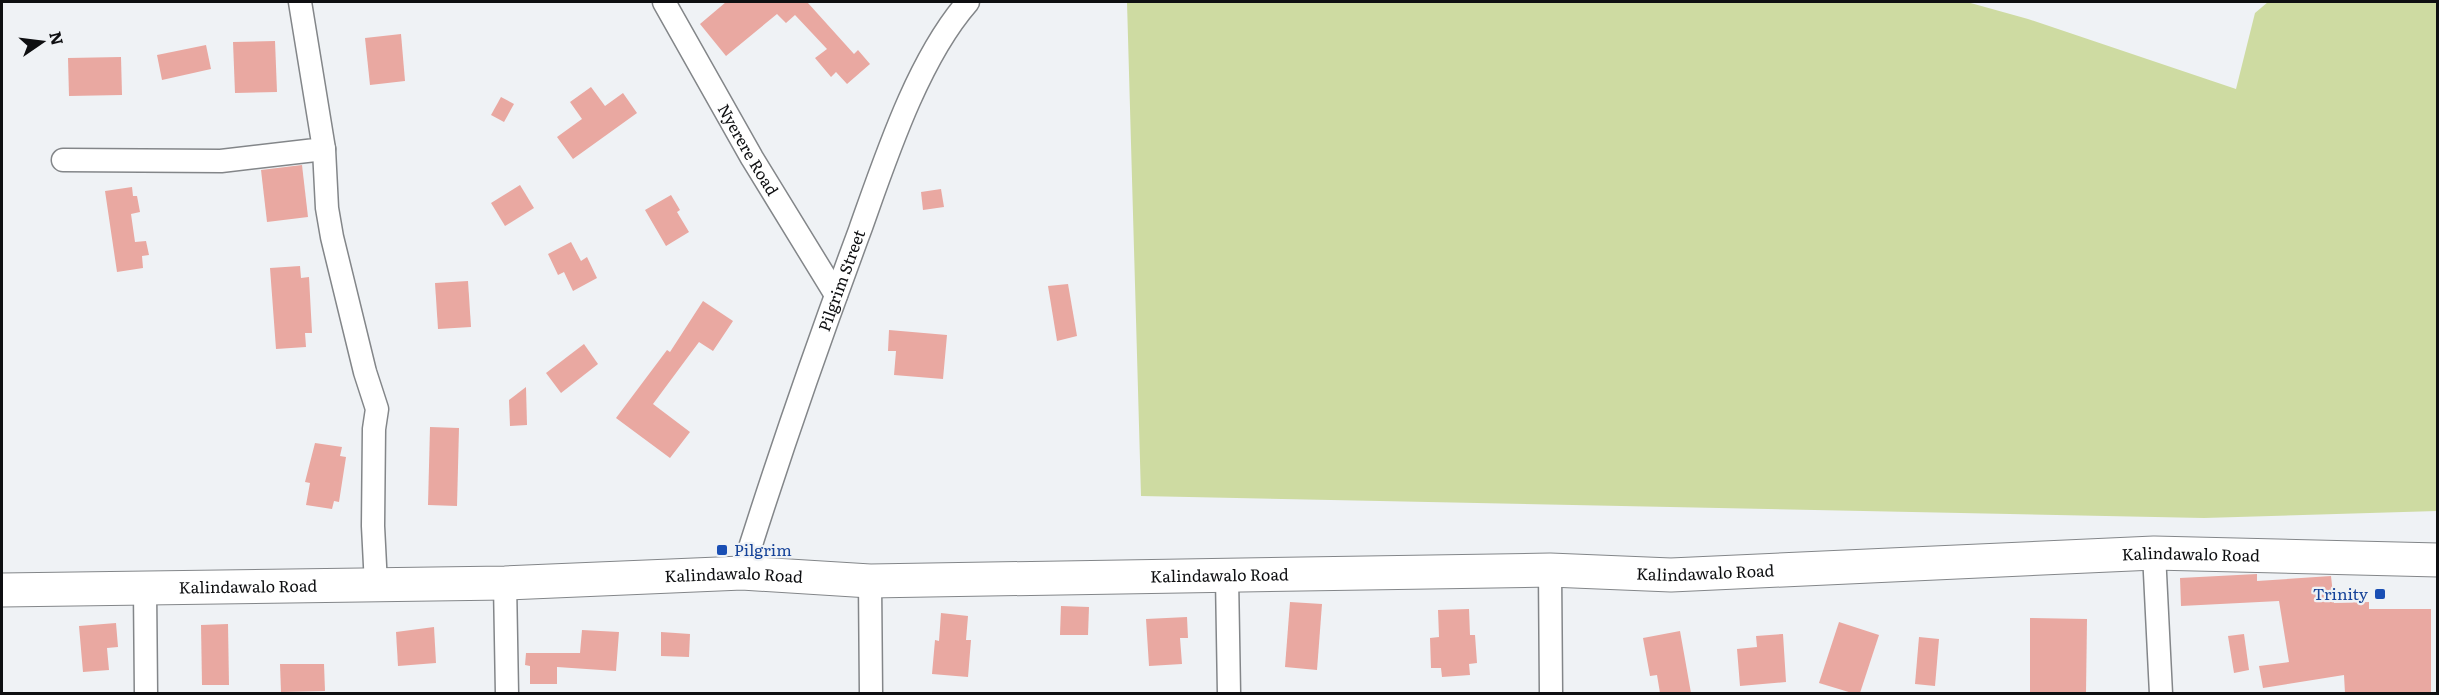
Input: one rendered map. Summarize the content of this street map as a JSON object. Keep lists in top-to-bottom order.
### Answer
{
  "streets": {
    "street": ["Nyerere Road", "Pilgrim Street", "Kalindawalo Road"]
  },
  "crossings": [
    ["Nyerere Road", "Pilgrim Street"],
    ["Pilgrim Street", "Kalindawalo Road"]
  ],
  "places": {
    "transit": ["Pilgrim", "Trinity"]
  },
  "north": "right"
}
